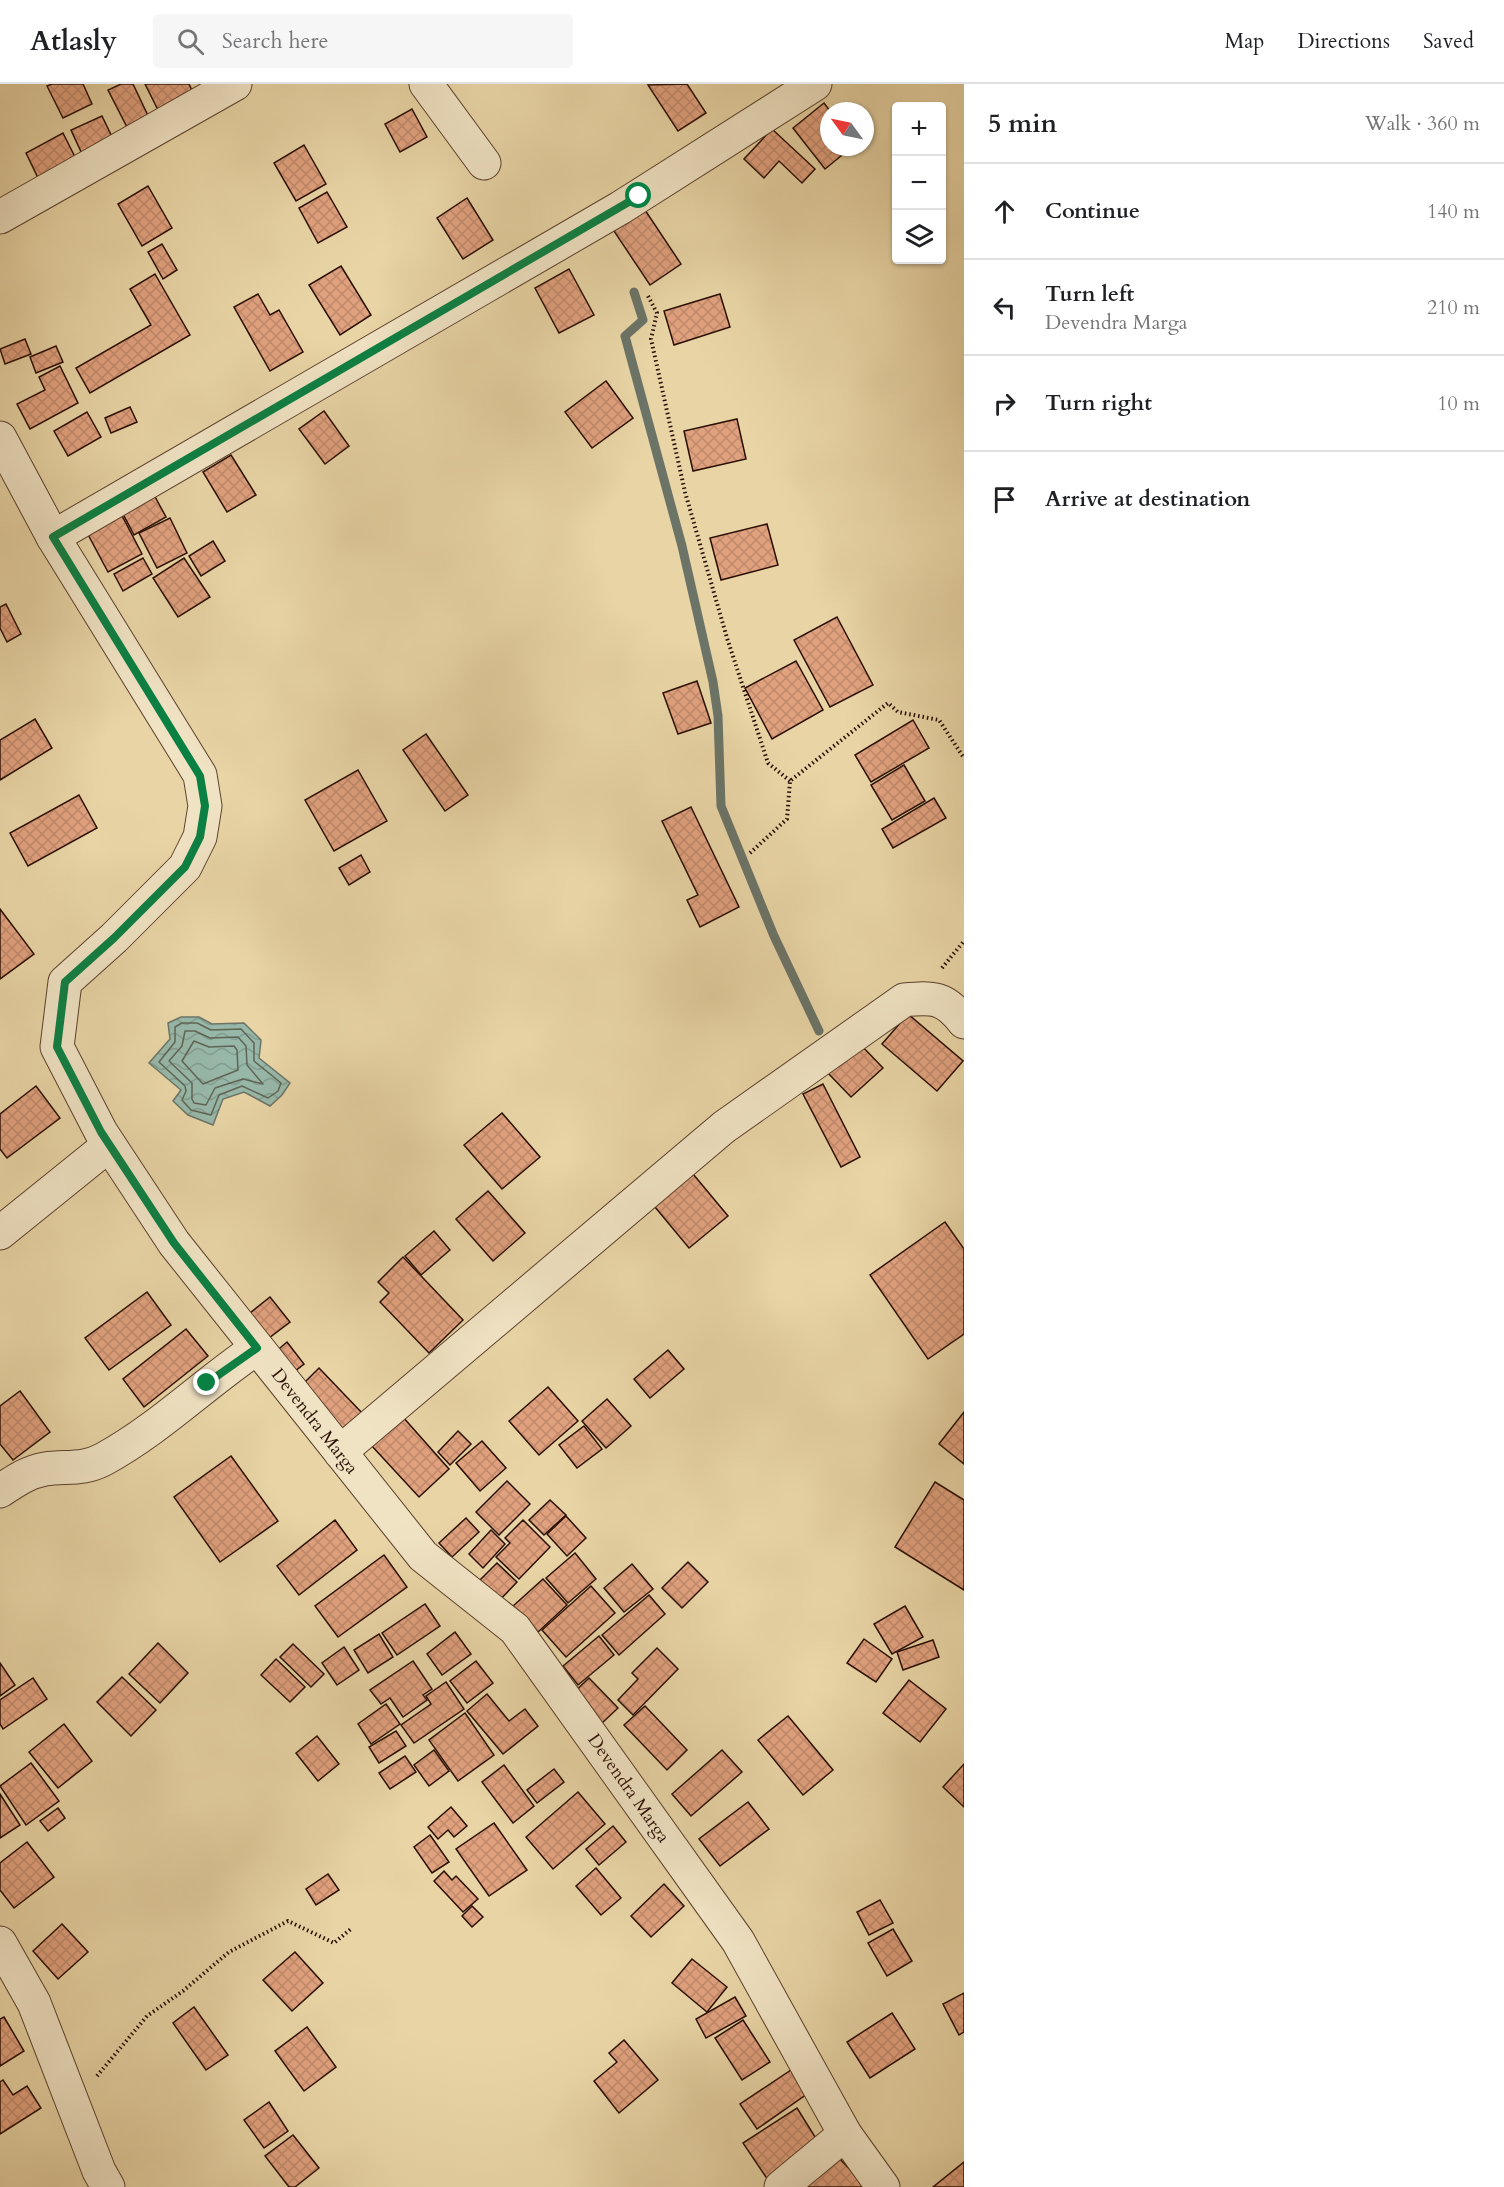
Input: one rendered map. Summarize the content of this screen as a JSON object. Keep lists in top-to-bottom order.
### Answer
{
  "streets": {
    "street": ["Devendra Marga"]
  },
  "north": "top left",
  "page": {
    "header": "Atlasly",
    "search": "Search here",
    "nav": ["Map", "Directions", "Saved"],
    "heading": ["5 min", "Walk · 360 m"],
    "map_buttons": ["+", "−"],
    "list": [
      ["Continue", "140 m"],
      ["Turn left", "Devendra Marga", "210 m"],
      ["Turn right", "10 m"],
      "Arrive at destination"
    ]
  }
}
